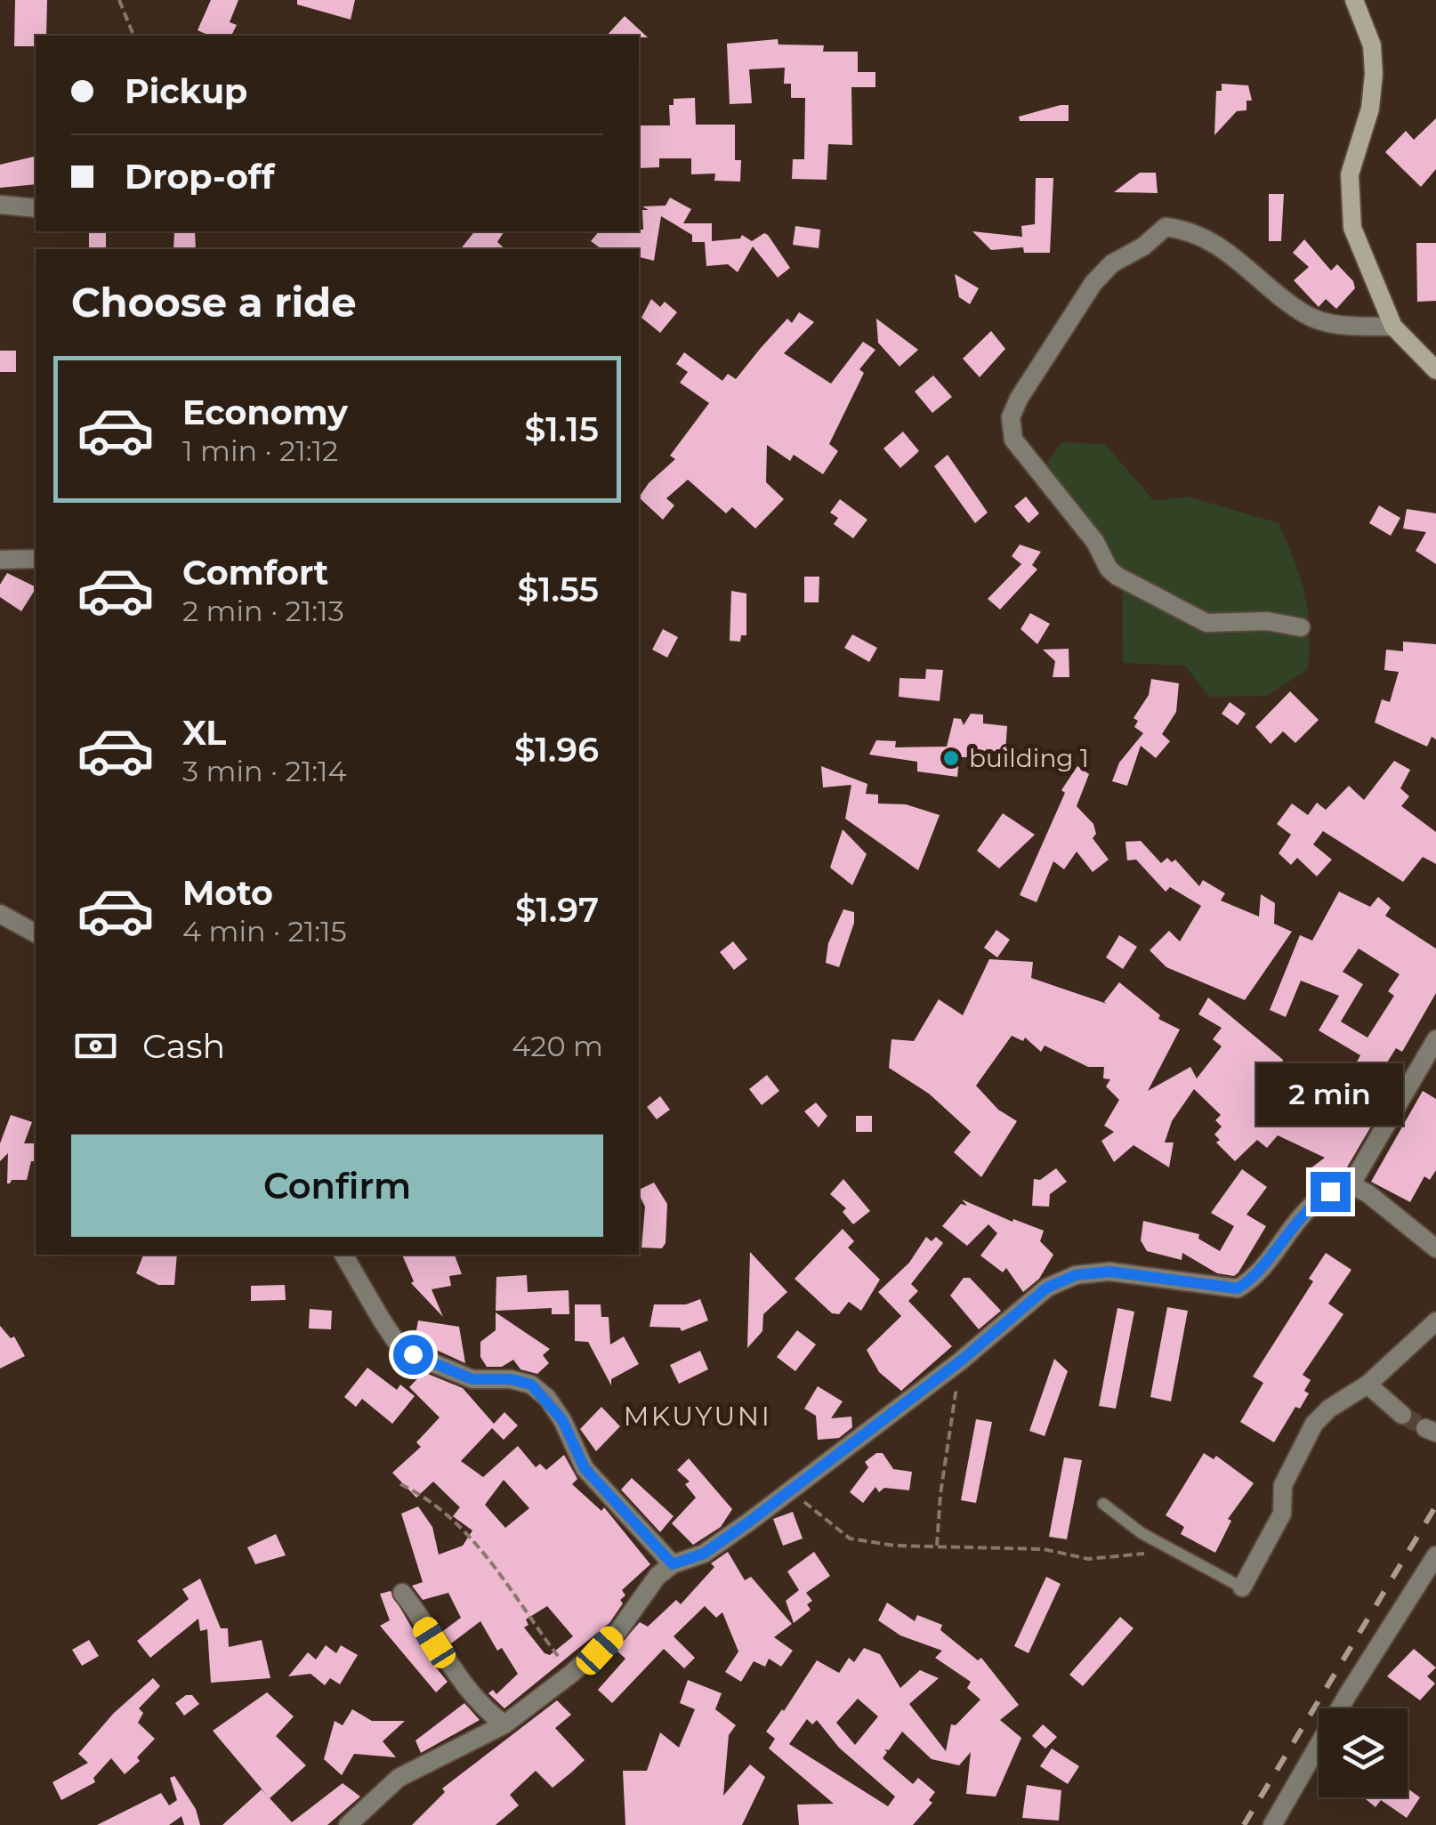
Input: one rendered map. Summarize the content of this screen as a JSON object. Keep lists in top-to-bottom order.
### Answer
{
  "districts": ["MKUYUNI"],
  "places": ["building 1"],
  "page": {
    "banner": ["Pickup", "Drop-off"],
    "heading": "Choose a ride",
    "list": [
      {
        "name": "Economy",
        "note": "1 min · 21:12",
        "value": "$1.15"
      },
      {
        "name": "Comfort",
        "note": "2 min · 21:13",
        "value": "$1.55"
      },
      {
        "name": "XL",
        "note": "3 min · 21:14",
        "value": "$1.96"
      },
      {
        "name": "Moto",
        "note": "4 min · 21:15",
        "value": "$1.97"
      }
    ],
    "pay": ["Cash", "420 m"],
    "bubble": "2 min",
    "buttons": "Confirm"
  }
}
